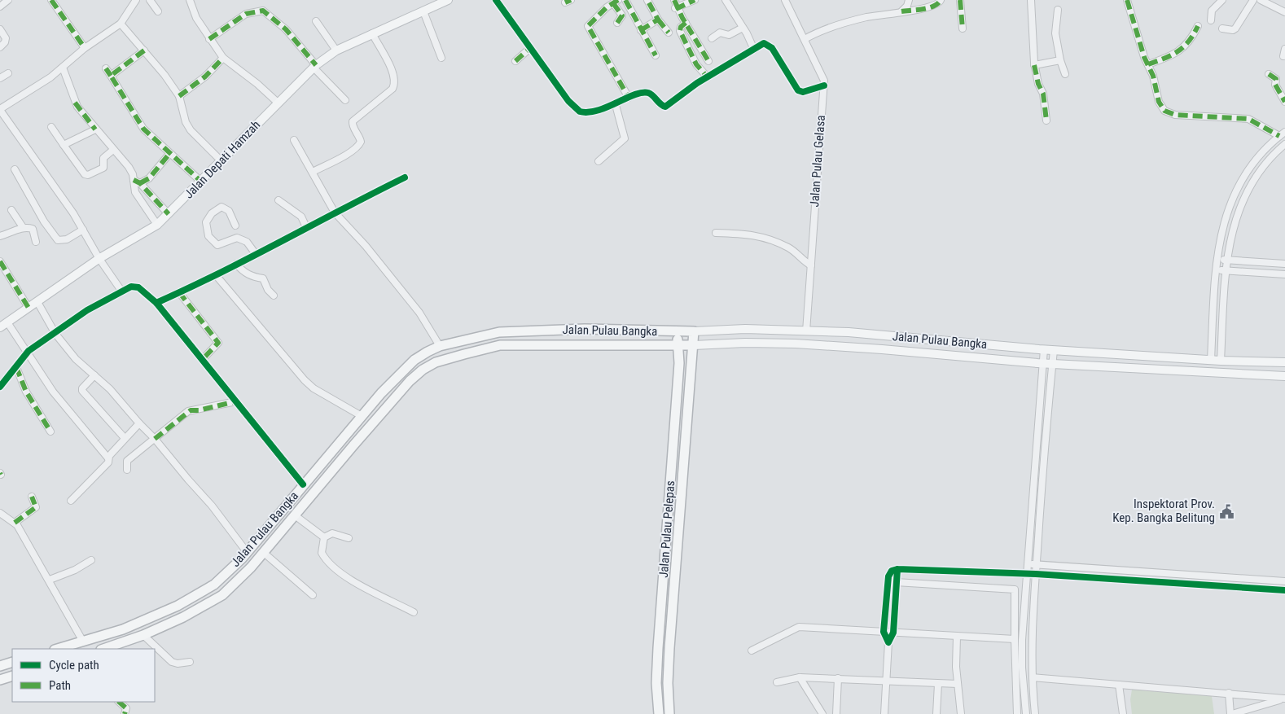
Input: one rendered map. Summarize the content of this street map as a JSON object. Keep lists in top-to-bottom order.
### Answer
{
  "streets": {
    "highway": ["Jalan Pulau Bangka", "Jalan Pulau Pelepas"],
    "main road": ["Jalan Depati Hamzah"],
    "street": ["Jalan Pulau Gelasa"]
  },
  "crossings": [
    ["Jalan Pulau Gelasa", "Jalan Pulau Bangka"],
    ["Jalan Pulau Bangka", "Jalan Pulau Pelepas"]
  ],
  "places": {
    "public building": ["Inspektorat Prov. Kep. Bangka Belitung"]
  },
  "legend": ["Cycle path", "Path"]
}
